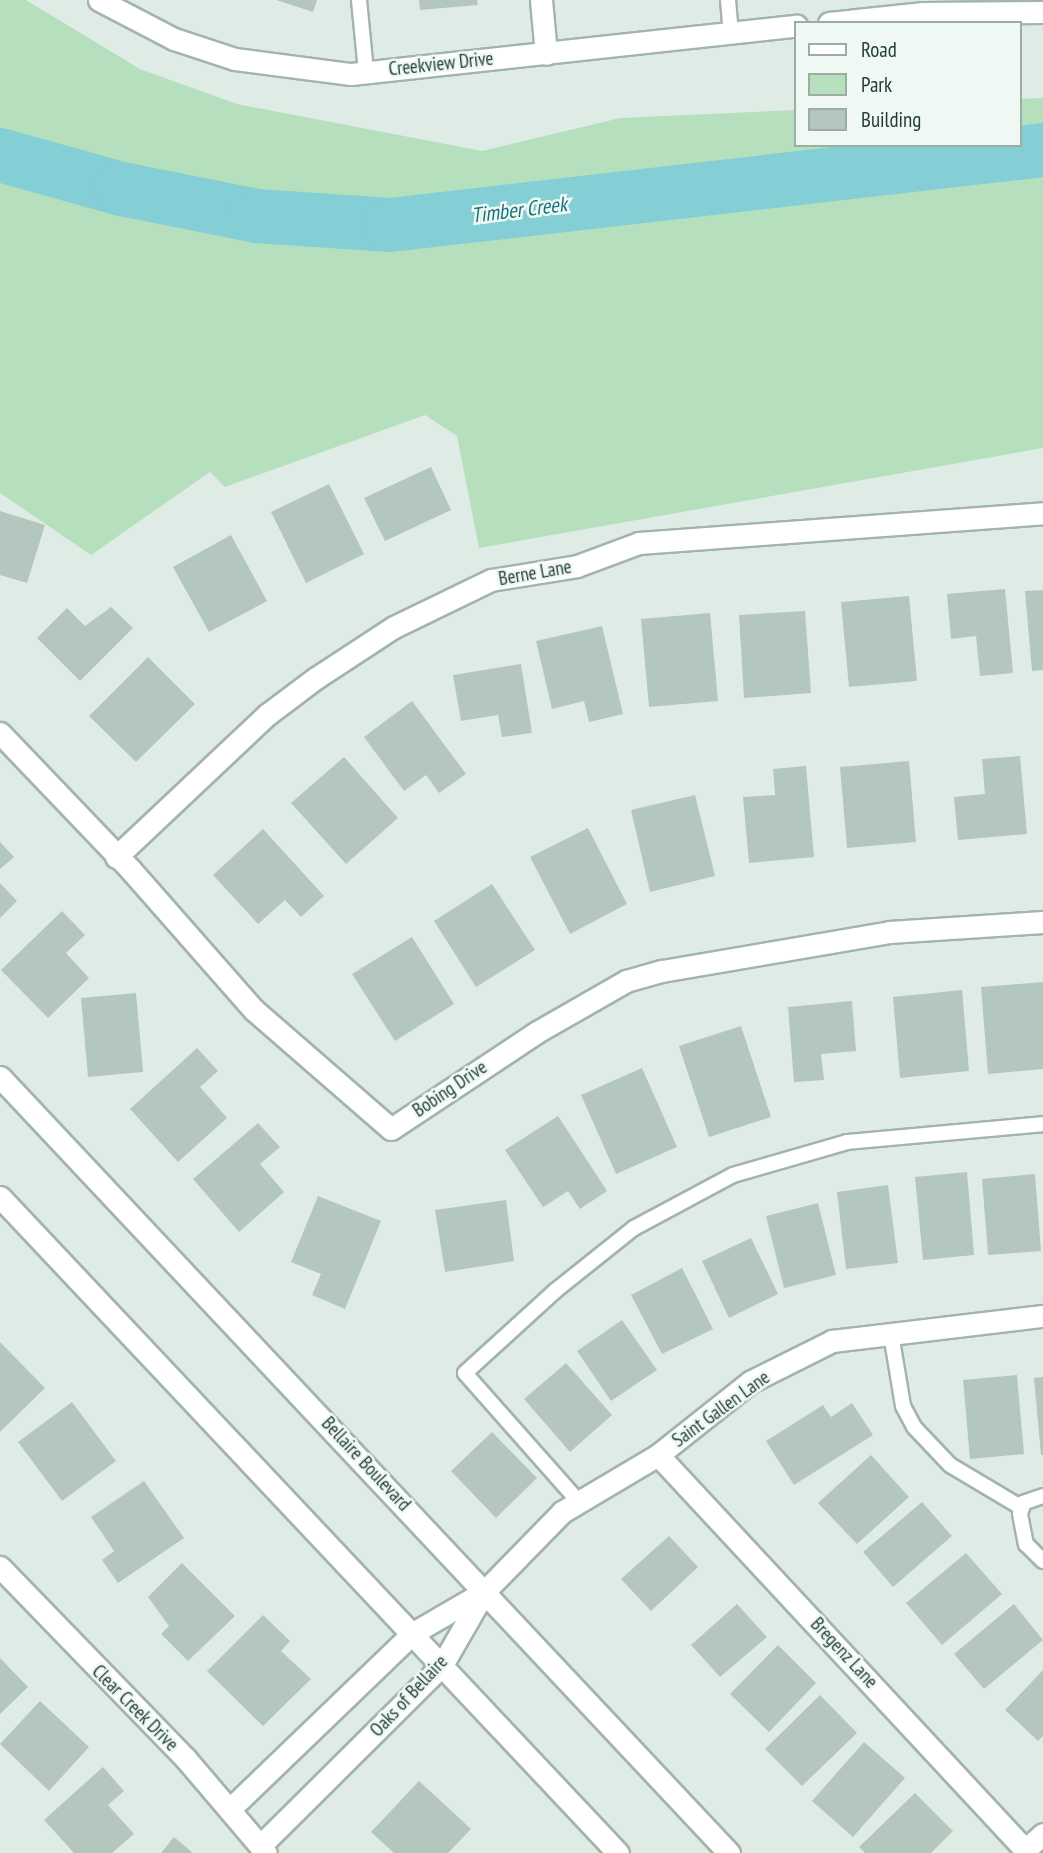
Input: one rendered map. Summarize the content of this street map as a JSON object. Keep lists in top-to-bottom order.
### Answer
{
  "streets": {
    "street": [
      "Creekview Drive",
      "Berne Lane",
      "Bobing Drive",
      "Saint Gallen Lane",
      "Bellaire Boulevard",
      "Bregenz Lane",
      "Oaks of Bellaire",
      "Clear Creek Drive"
    ]
  },
  "crossings": [
    ["Berne Lane", "Bobing Drive"],
    ["Saint Gallen Lane", "Bellaire Boulevard"],
    ["Saint Gallen Lane", "Bregenz Lane"],
    ["Saint Gallen Lane", "Oaks of Bellaire"],
    ["Bellaire Boulevard", "Oaks of Bellaire"],
    ["Oaks of Bellaire", "Clear Creek Drive"]
  ],
  "water": ["Timber Creek"],
  "legend": ["Road", "Park", "Building"]
}
